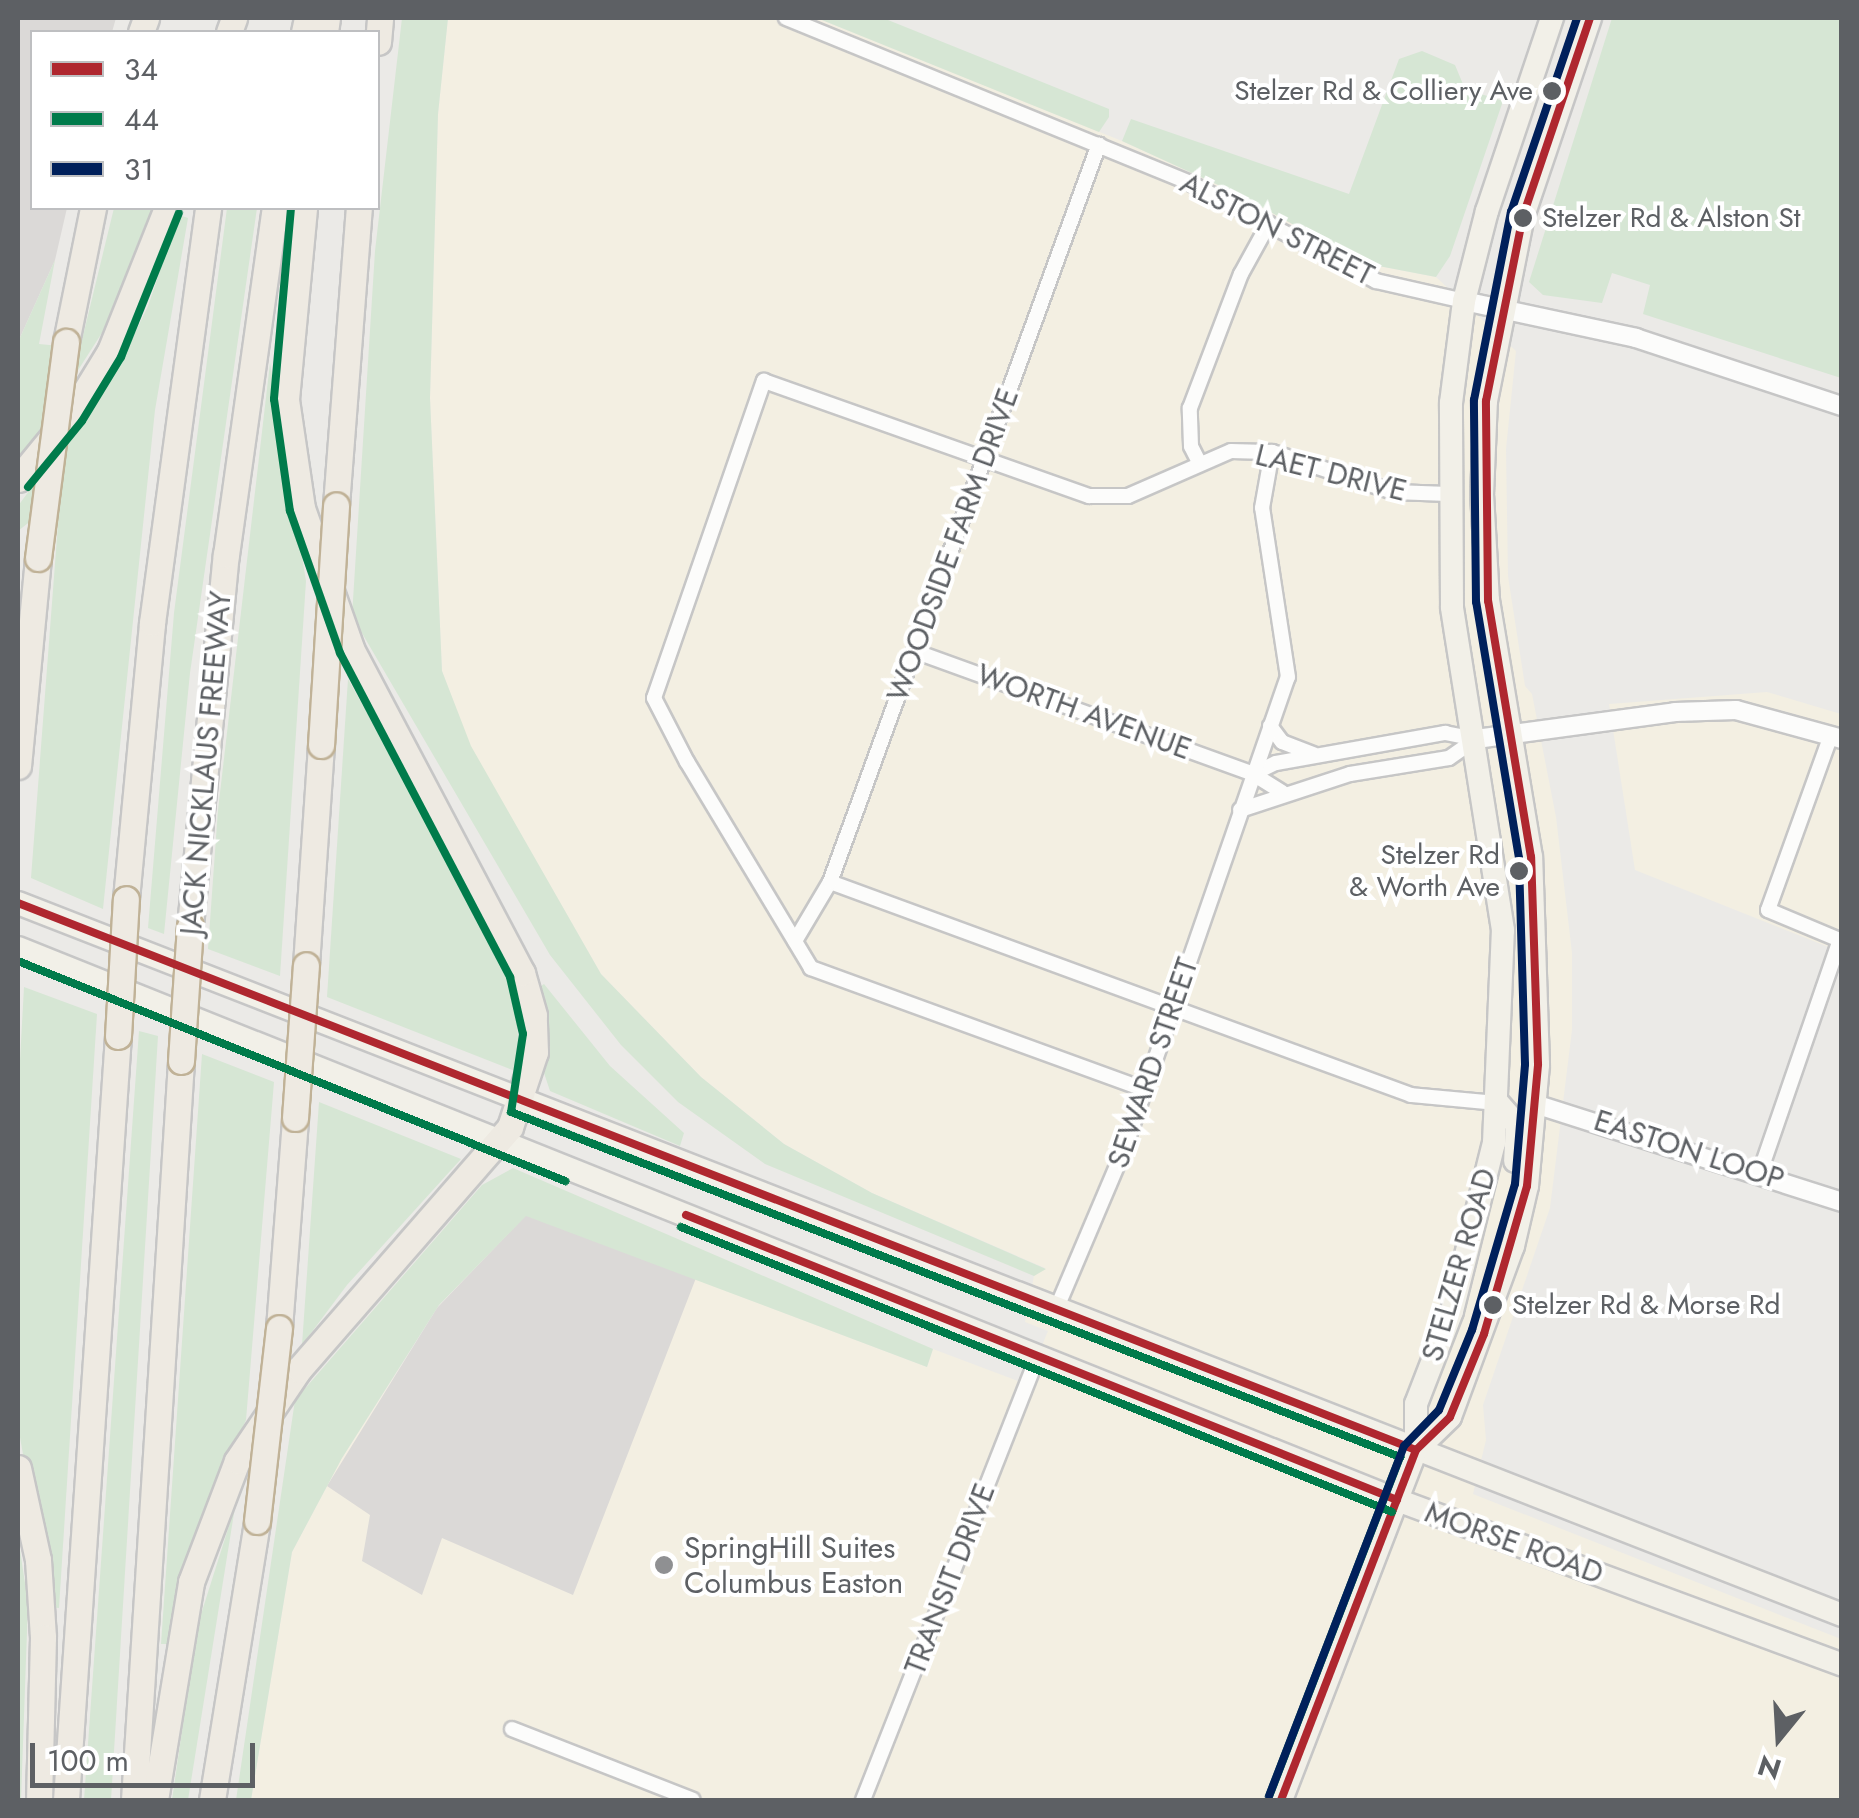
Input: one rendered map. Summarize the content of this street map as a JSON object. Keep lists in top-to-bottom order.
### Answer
{
  "streets": {
    "highway": ["JACK NICKLAUS FREEWAY"],
    "main road": ["STELZER ROAD", "MORSE ROAD"],
    "street": [
      "ALSTON STREET",
      "LAET DRIVE",
      "WOODSIDE FARM DRIVE",
      "WORTH AVENUE",
      "SEWARD STREET",
      "EASTON LOOP",
      "TRANSIT DRIVE"
    ]
  },
  "crossings": [
    ["ALSTON STREET", "WOODSIDE FARM DRIVE"],
    ["ALSTON STREET", "STELZER ROAD"],
    ["LAET DRIVE", "WOODSIDE FARM DRIVE"],
    ["LAET DRIVE", "SEWARD STREET"],
    ["LAET DRIVE", "STELZER ROAD"],
    ["WOODSIDE FARM DRIVE", "WORTH AVENUE"],
    ["WORTH AVENUE", "SEWARD STREET"],
    ["SEWARD STREET", "MORSE ROAD"],
    ["EASTON LOOP", "STELZER ROAD"],
    ["STELZER ROAD", "MORSE ROAD"],
    ["MORSE ROAD", "TRANSIT DRIVE"]
  ],
  "places": [
    "Stelzer Rd & Colliery Ave",
    "Stelzer Rd & Alston St",
    "Stelzer Rd & Worth Ave",
    "Stelzer Rd & Morse Rd",
    "SpringHill Suites Columbus Easton"
  ],
  "lines": ["transit line 34", "transit line 31", "transit line 44"],
  "legend": ["34", "44", "31"],
  "scale_bar": "100 m",
  "north": "bottom"
}
